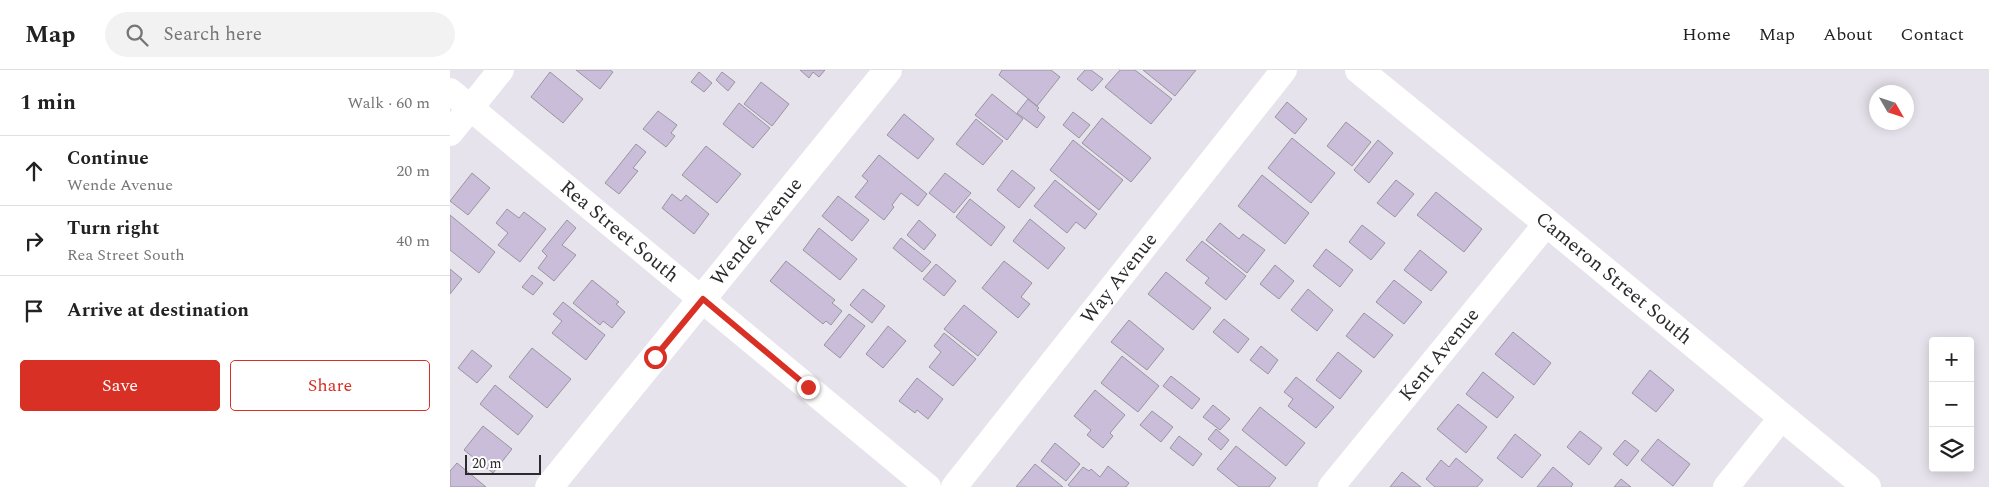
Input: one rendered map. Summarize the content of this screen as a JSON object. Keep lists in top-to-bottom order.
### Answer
{
  "streets": {
    "street": [
      "Rea Street South",
      "Wende Avenue",
      "Cameron Street South",
      "Way Avenue",
      "Kent Avenue"
    ]
  },
  "crossings": [
    ["Rea Street South", "Wende Avenue"],
    ["Cameron Street South", "Kent Avenue"]
  ],
  "scale_bar": "20 m",
  "north": "bottom right",
  "page": {
    "header": "Map",
    "search": "Search here",
    "nav": [
      "Home",
      "Map",
      "About",
      "Contact"
    ],
    "heading": ["1 min", "Walk · 60 m"],
    "list": [
      ["Continue", "Wende Avenue", "20 m"],
      ["Turn right", "Rea Street South", "40 m"],
      "Arrive at destination"
    ],
    "map_buttons": ["+", "−"],
    "buttons": ["Save", "Share"],
    "scale": "20 m"
  }
}
